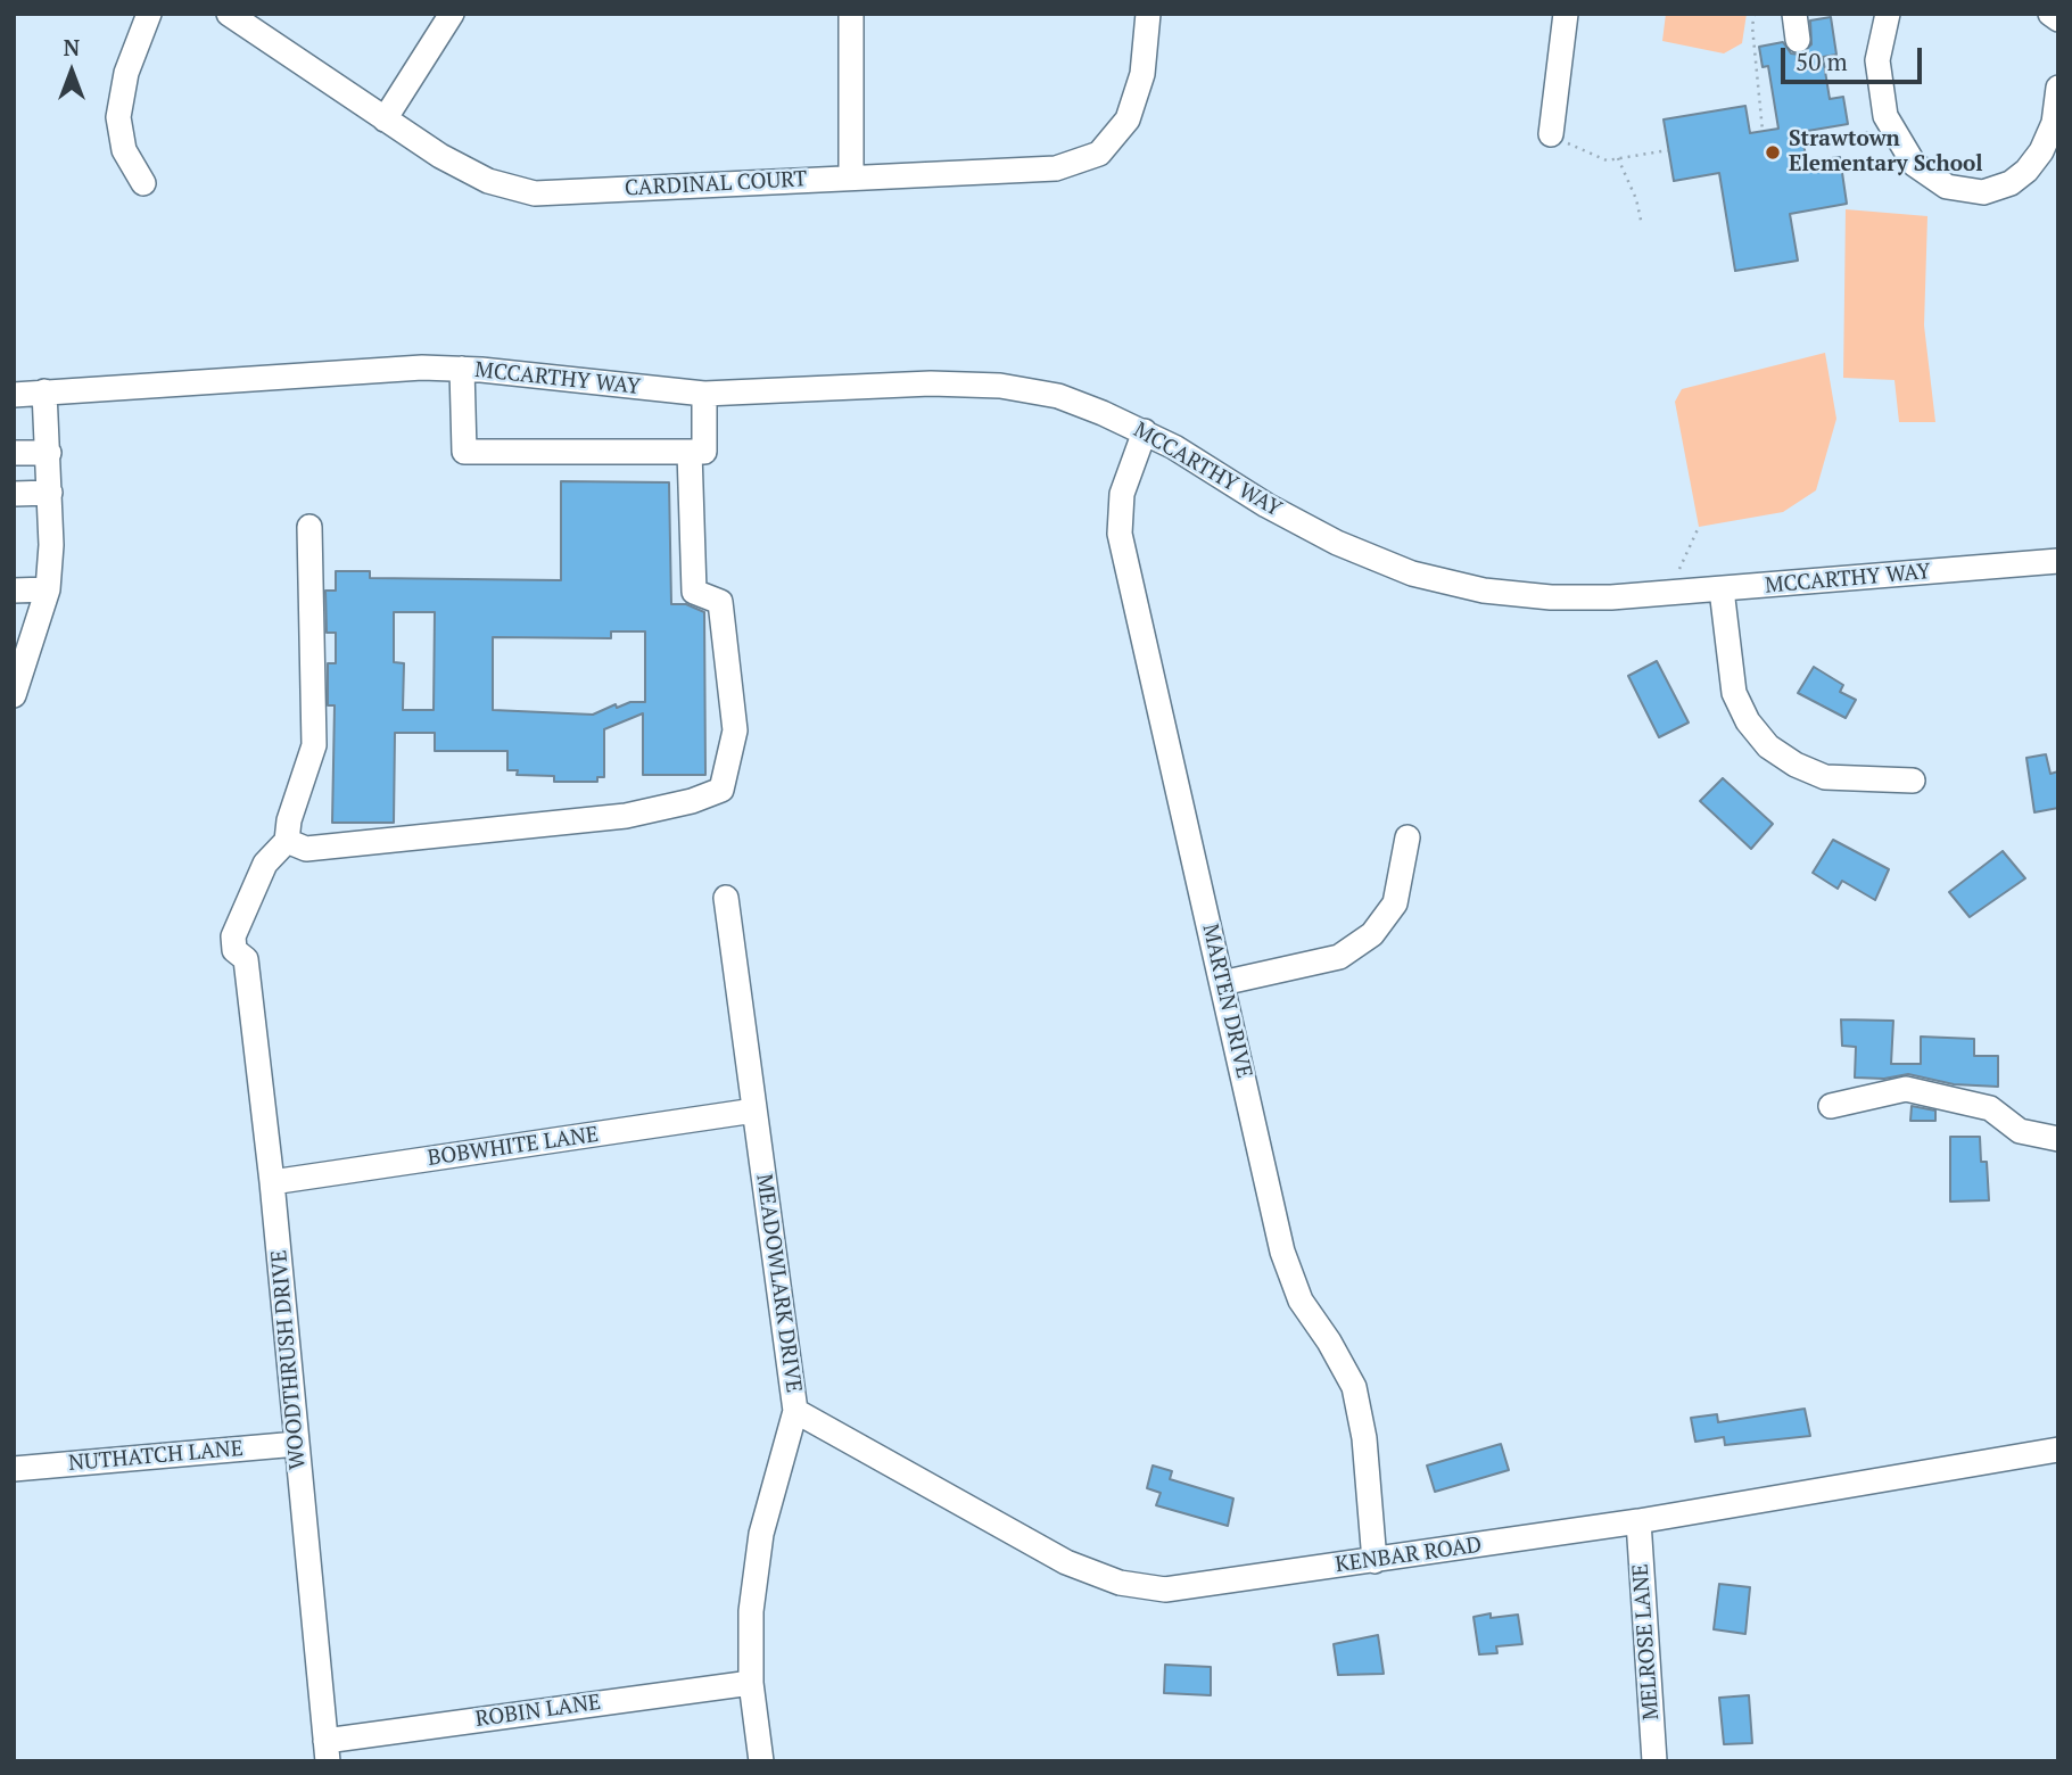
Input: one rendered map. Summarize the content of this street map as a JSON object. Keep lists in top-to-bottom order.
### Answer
{
  "streets": {
    "street": [
      "CARDINAL COURT",
      "MCCARTHY WAY",
      "MARTEN DRIVE",
      "BOBWHITE LANE",
      "MEADOWLARK DRIVE",
      "WOODTHRUSH DRIVE",
      "NUTHATCH LANE",
      "KENBAR ROAD",
      "MELROSE LANE",
      "ROBIN LANE"
    ]
  },
  "crossings": [
    ["MCCARTHY WAY", "MARTEN DRIVE"],
    ["MARTEN DRIVE", "KENBAR ROAD"],
    ["BOBWHITE LANE", "MEADOWLARK DRIVE"],
    ["BOBWHITE LANE", "WOODTHRUSH DRIVE"],
    ["MEADOWLARK DRIVE", "KENBAR ROAD"],
    ["MEADOWLARK DRIVE", "ROBIN LANE"],
    ["WOODTHRUSH DRIVE", "NUTHATCH LANE"],
    ["WOODTHRUSH DRIVE", "ROBIN LANE"],
    ["KENBAR ROAD", "MELROSE LANE"]
  ],
  "places": ["Strawtown Elementary School"],
  "scale_bar": "50 m",
  "north": "top"
}
